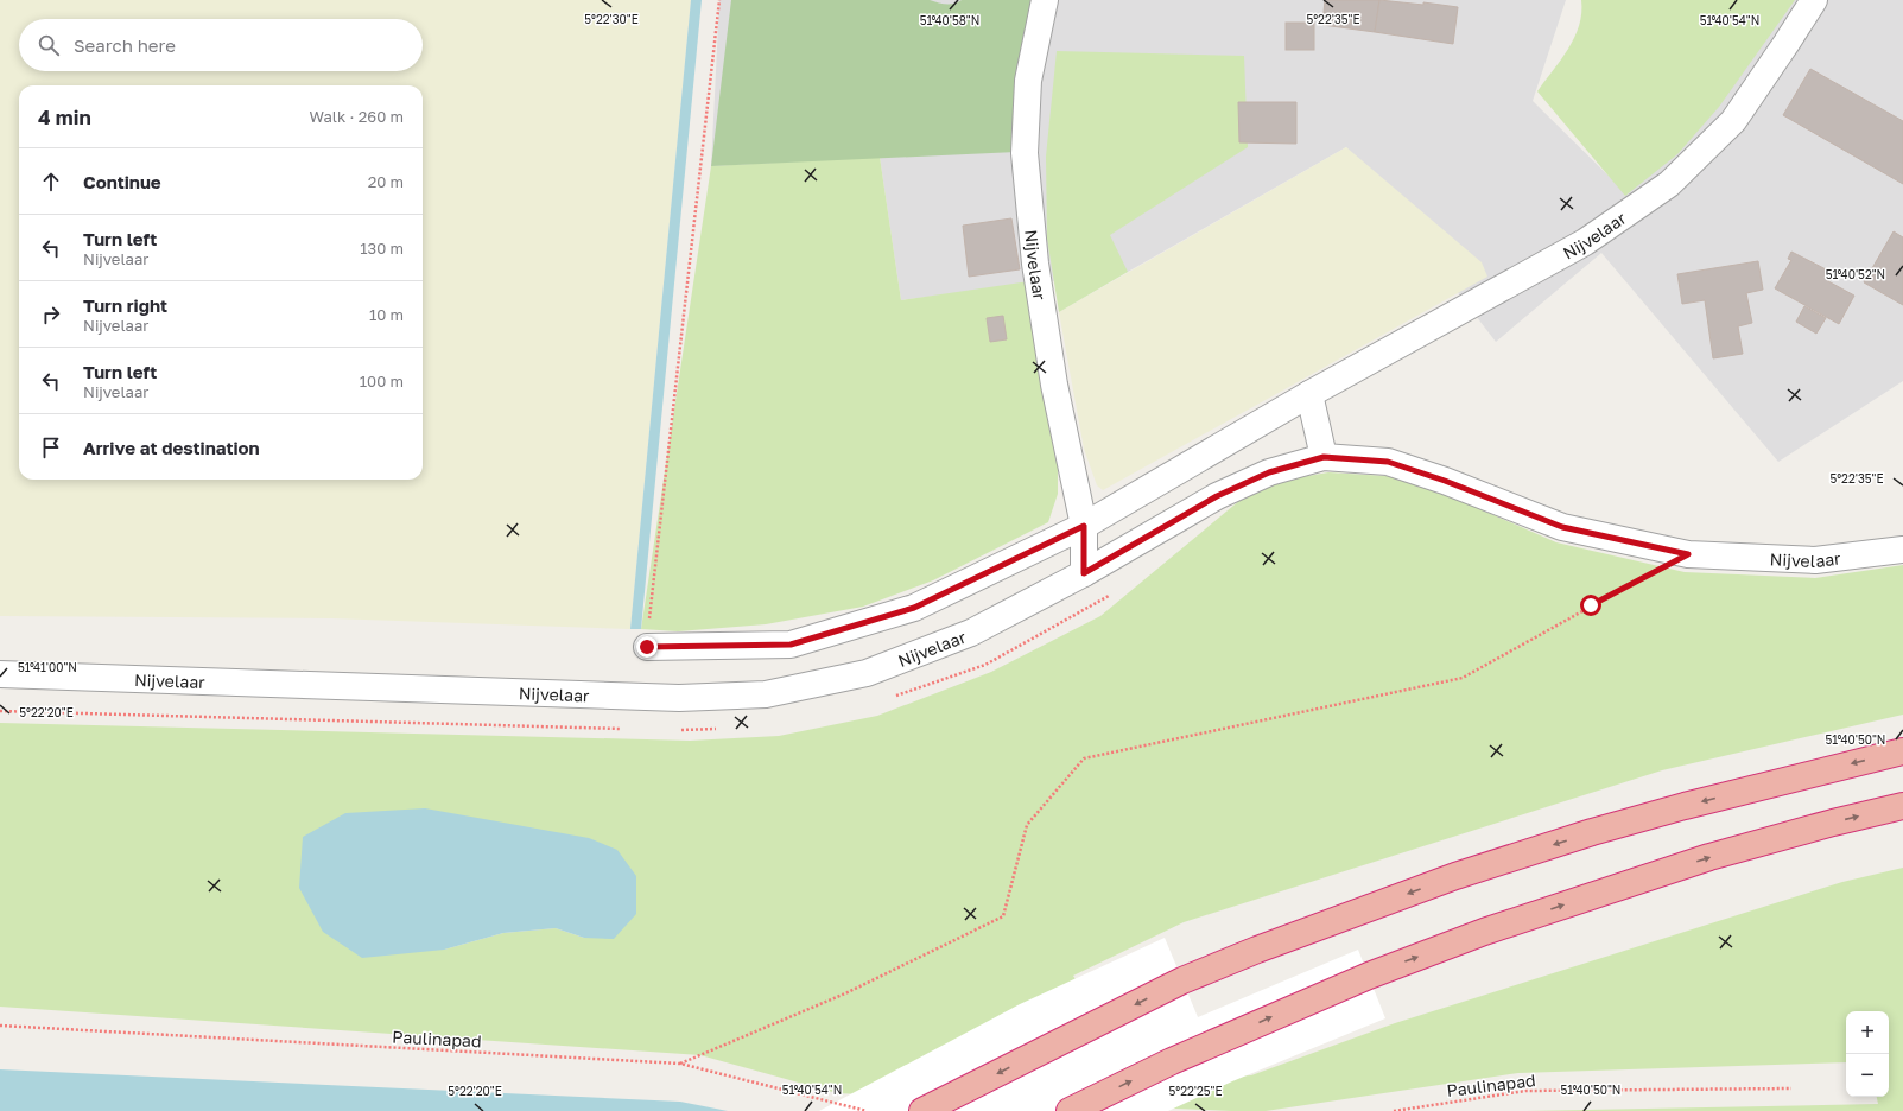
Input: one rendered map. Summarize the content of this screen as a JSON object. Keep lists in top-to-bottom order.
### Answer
{
  "streets": {
    "street": ["Nijvelaar"],
    "path": ["Paulinapad"]
  },
  "page": {
    "search": "Search here",
    "heading": ["4 min", "Walk · 260 m"],
    "list": [
      ["Continue", "20 m"],
      ["Turn left", "Nijvelaar", "130 m"],
      ["Turn right", "Nijvelaar", "10 m"],
      ["Turn left", "Nijvelaar", "100 m"],
      "Arrive at destination"
    ],
    "map_buttons": ["+", "−"]
  },
  "coordinates": [
    "5°22'30\"E",
    "5°22'35\"E",
    "51°40'58\"N",
    "51°40'54\"N",
    "51°40'52\"N",
    "51°41'00\"N",
    "5°22'20\"E",
    "51°40'50\"N",
    "5°22'25\"E"
  ]
}
